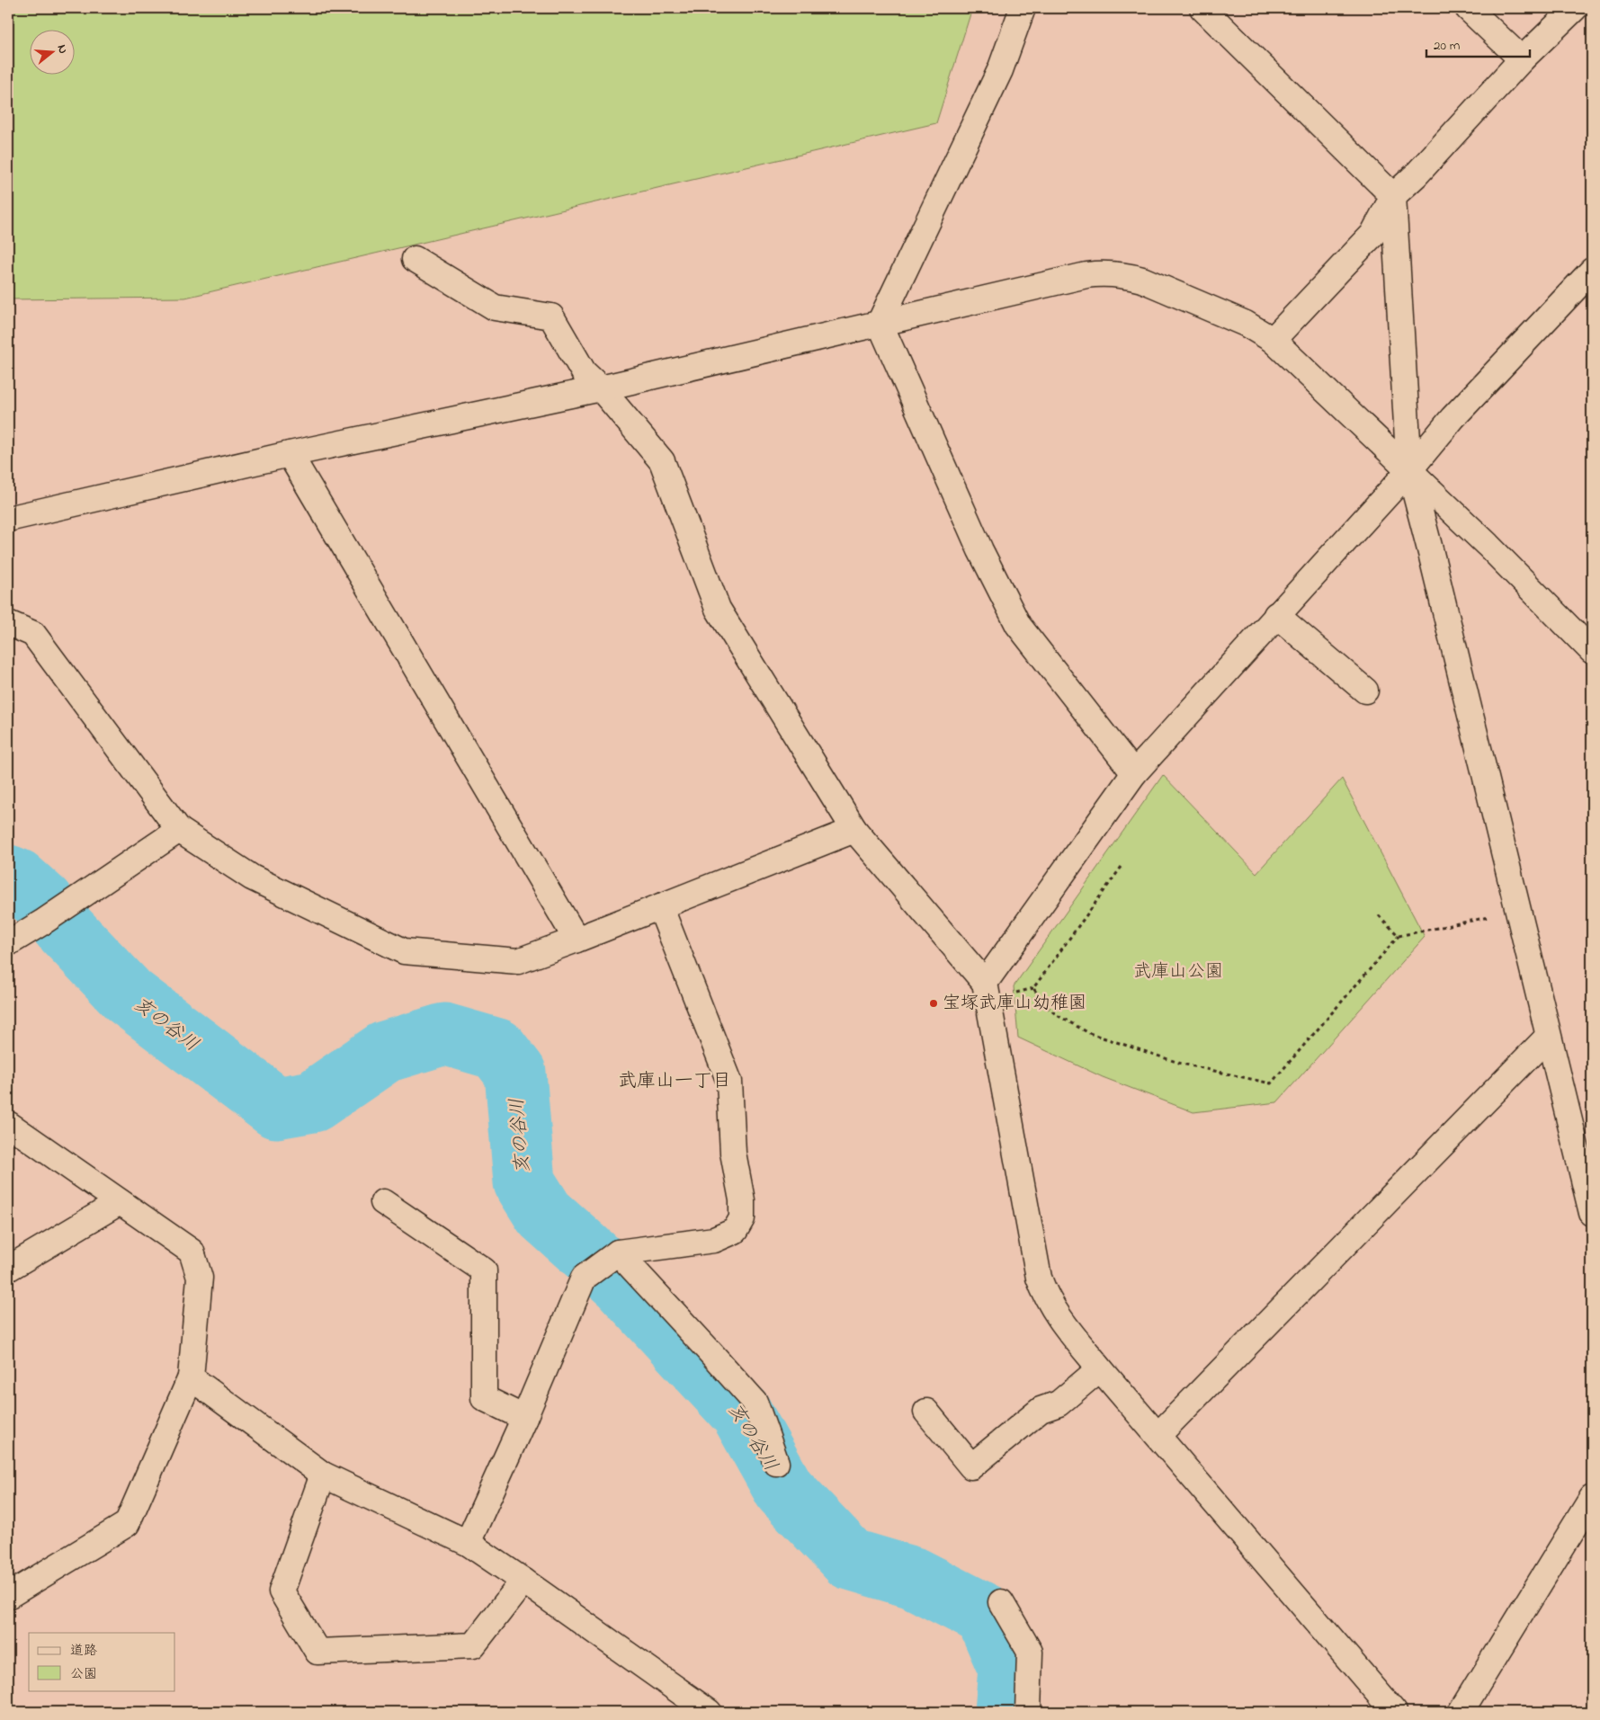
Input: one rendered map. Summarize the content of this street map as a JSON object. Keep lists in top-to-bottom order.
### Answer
{
  "districts": ["武庫山一丁目"],
  "water": ["亥の谷川"],
  "parks": ["武庫山公園"],
  "places": ["宝塚武庫山幼稚園"],
  "legend": ["道路", "公園"],
  "scale_bar": "20 m",
  "north": "right"
}
